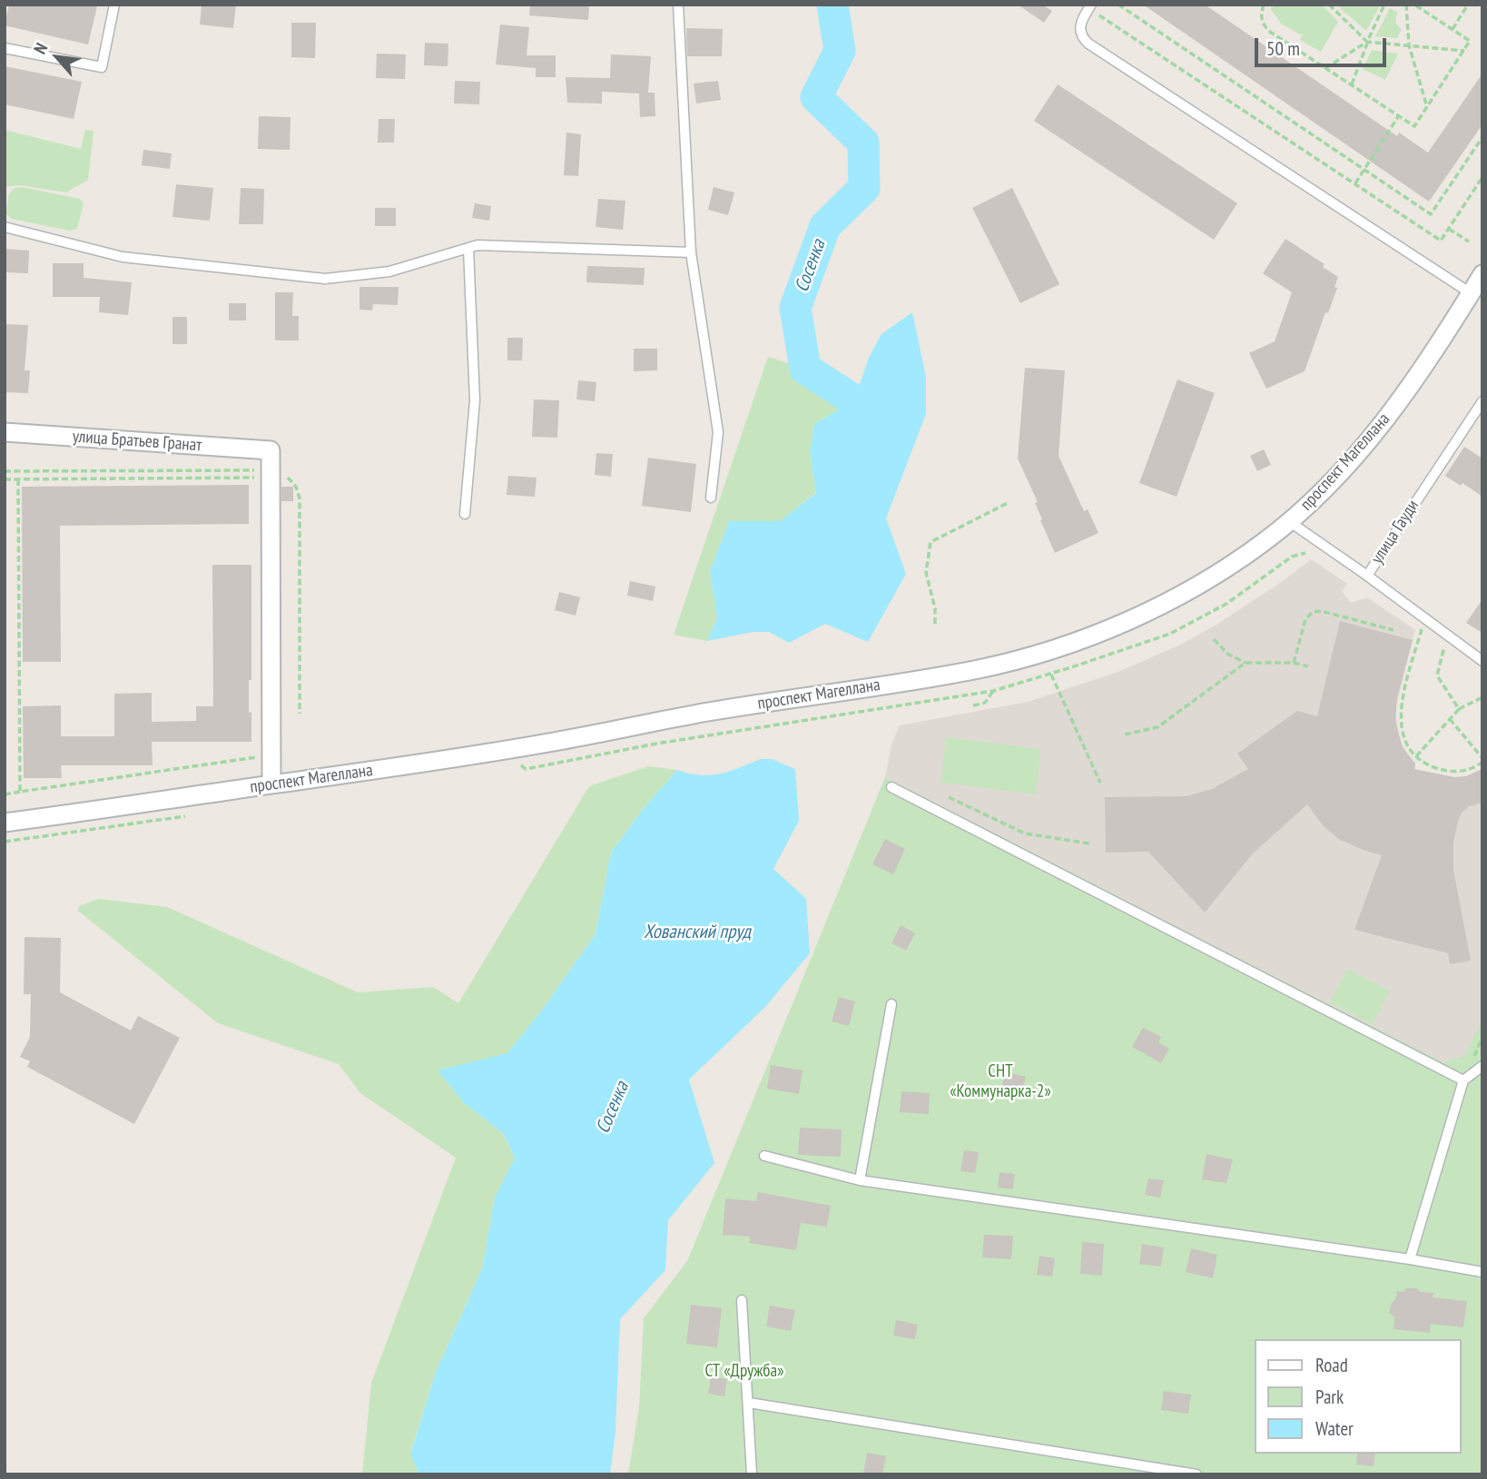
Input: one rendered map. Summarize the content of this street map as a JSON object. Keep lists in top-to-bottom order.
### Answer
{
  "streets": {
    "street": ["улица Братьев Гранат", "проспект Магеллана"],
    "lane": ["улица Гауди"]
  },
  "water": ["Сосенка", "Хованский пруд"],
  "parks": ["СНТ «Коммунарка-2»", "СТ «Дружба»"],
  "legend": ["Road", "Park", "Water"],
  "scale_bar": "50 m",
  "north": "top left"
}
